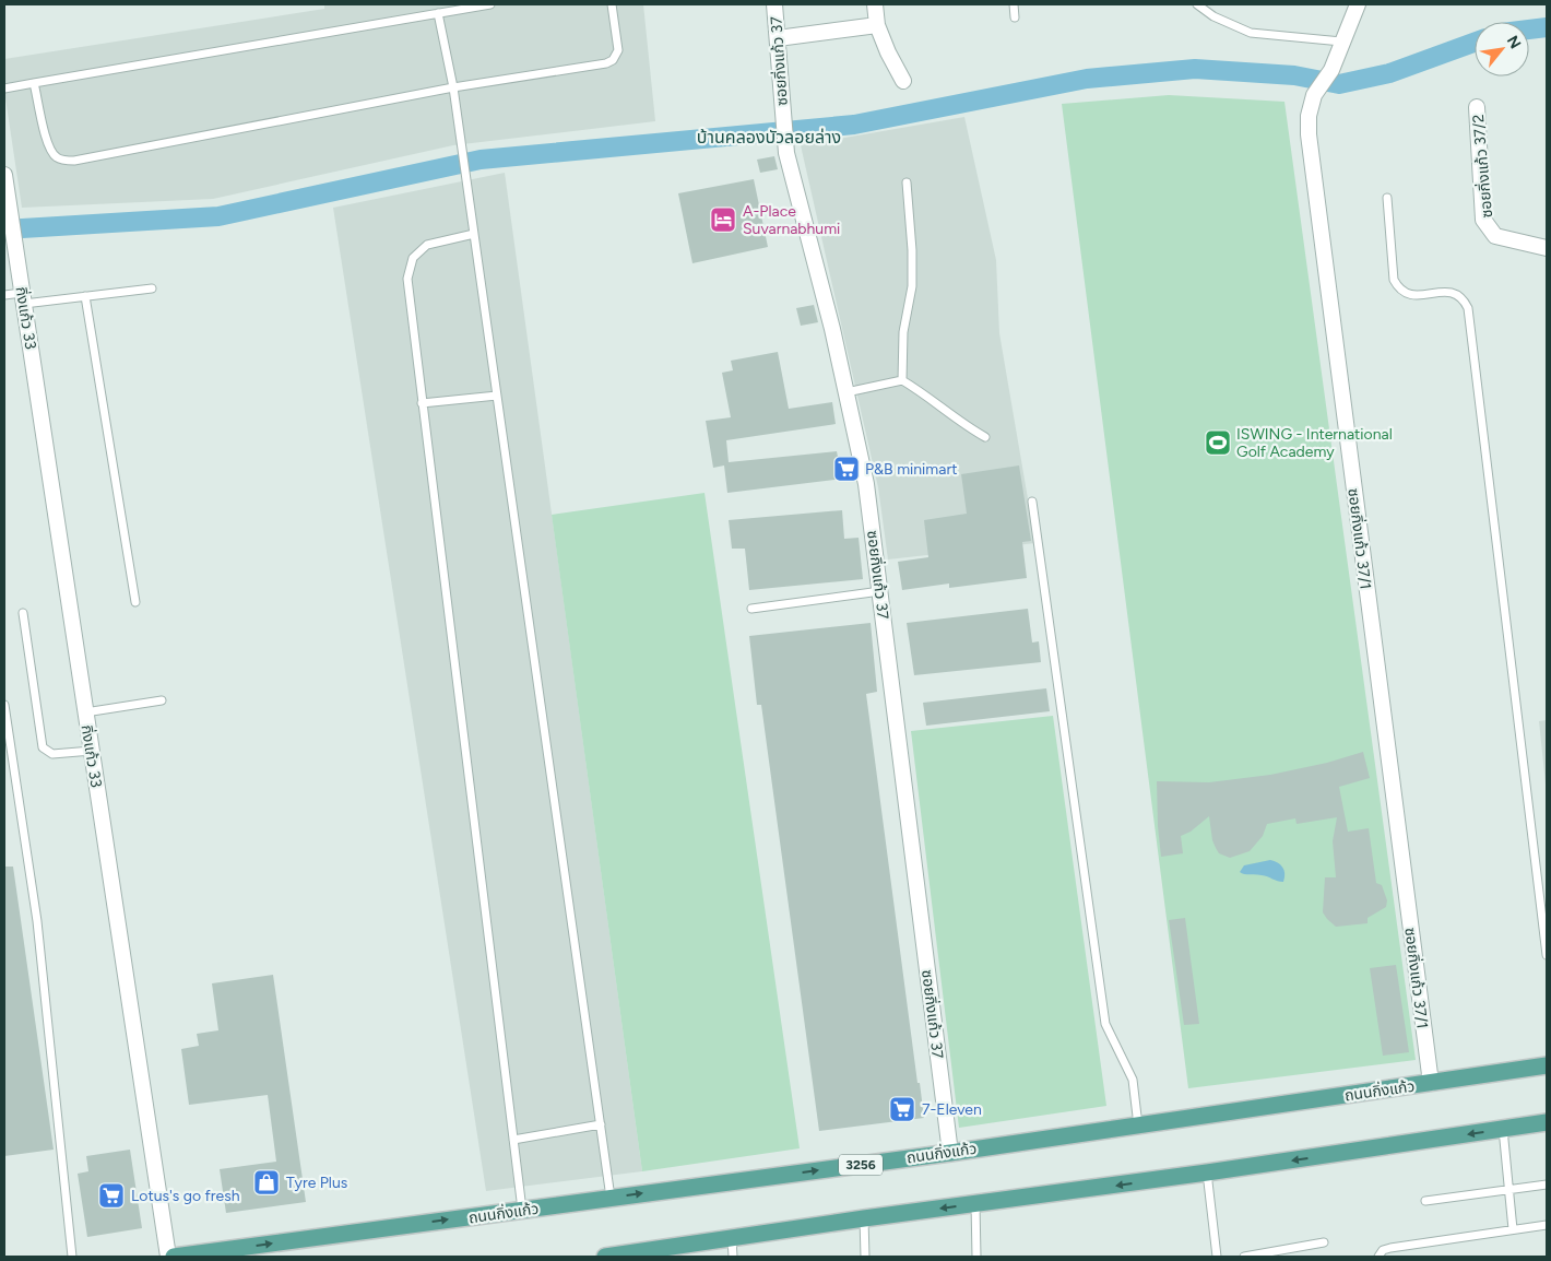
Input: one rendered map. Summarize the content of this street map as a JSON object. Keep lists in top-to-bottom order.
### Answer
{
  "streets": {
    "main road": ["ถนนกิ่งแก้ว", "3256"],
    "street": [
      "ซอยกิ่งแก้ว 37",
      "ซอยกิ่งแก้ว 37/2",
      "กิ่งแก้ว 33",
      "ซอยกิ่งแก้ว 37/1"
    ]
  },
  "crossings": [
    ["ซอยกิ่งแก้ว 37", "ถนนกิ่งแก้ว"],
    ["ซอยกิ่งแก้ว 37/1", "ถนนกิ่งแก้ว"]
  ],
  "districts": ["บ้านคลองบัวลอยล่าง"],
  "places": {
    "hotel": ["A-Place Suvarnabhumi"],
    "sports": ["ISWING - International Golf Academy"],
    "supermarket": ["P&B minimart", "7-Eleven", "Lotus's go fresh"],
    "shop": ["Tyre Plus"]
  },
  "north": "top right"
}
